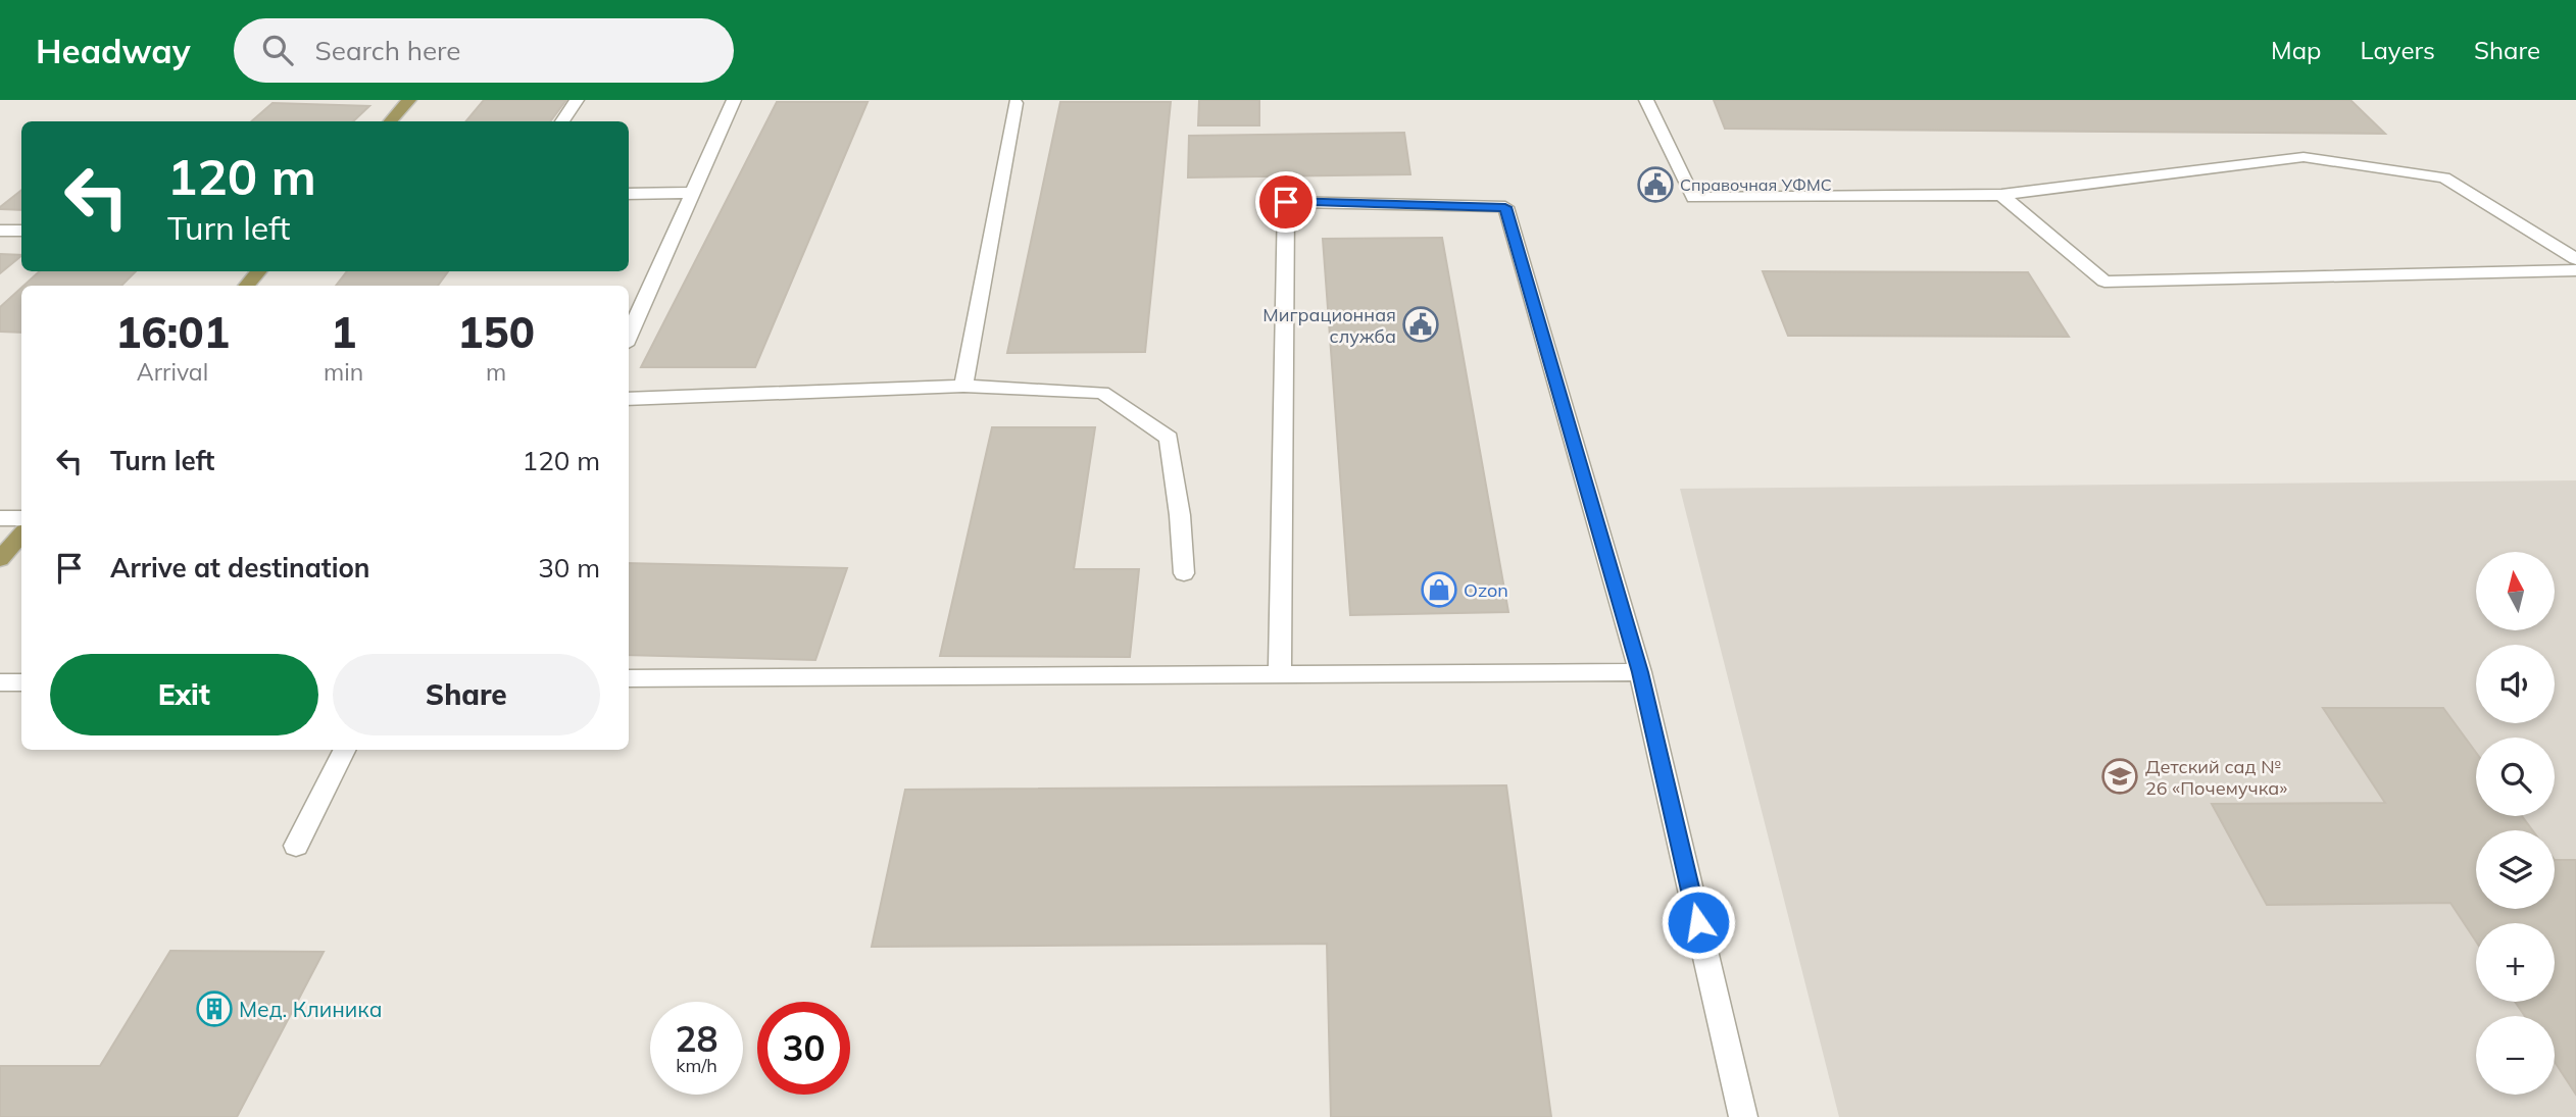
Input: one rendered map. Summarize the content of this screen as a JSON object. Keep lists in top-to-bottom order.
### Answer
{
  "places": {
    "public building": ["Справочная УФМС", "Миграционная служба"],
    "shop": ["Ozon"],
    "school or university": ["Детский сад № 26 «Почемучка»"],
    "building": ["Мед. Клиника"]
  },
  "north": "top",
  "page": {
    "header": "Headway",
    "search": "Search here",
    "nav": ["Map", "Layers", "Share"],
    "turn": ["120 m", "Turn left"],
    "eta": [
      "16:01",
      "Arrival",
      "1",
      "min",
      "150",
      "m"
    ],
    "list": [
      {
        "name": "Turn left",
        "value": "120 m"
      },
      {
        "name": "Arrive at destination",
        "value": "30 m"
      }
    ],
    "map_buttons": ["+", "−"],
    "buttons": ["Exit", "Share"],
    "speed": "28 km/h",
    "limit": "30"
  }
}
